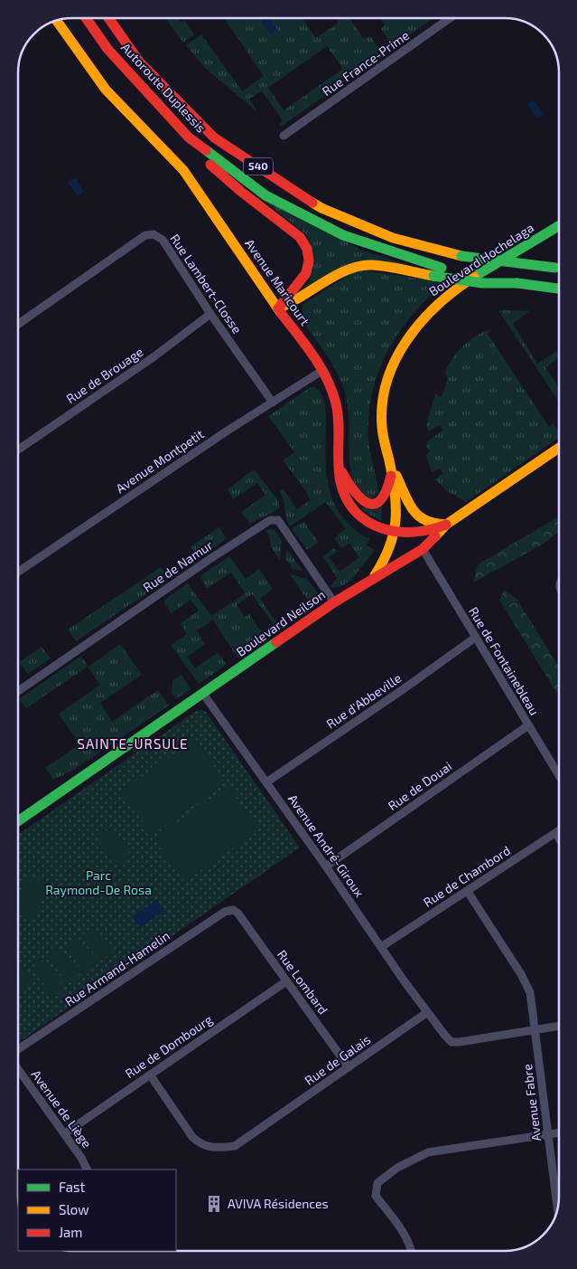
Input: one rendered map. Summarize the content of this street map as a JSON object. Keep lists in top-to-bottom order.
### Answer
{
  "streets": {
    "main road": [
      "Autoroute Duplessis",
      "540",
      "Boulevard Hochelaga",
      "Avenue Maricourt",
      "Boulevard Neilson"
    ],
    "street": [
      "Rue France-Prime",
      "Rue Lambert-Closse",
      "Rue de Brouage",
      "Avenue Montpetit",
      "Rue de Namur",
      "Rue de Fontainebleau",
      "Rue d'Abbeville",
      "Rue de Douai",
      "Avenue André-Giroux",
      "Rue de Chambord",
      "Rue Armand-Hamelin",
      "Rue Lombard",
      "Rue de Dombourg",
      "Rue de Galais",
      "Avenue Fabre",
      "Avenue de Liège"
    ]
  },
  "crossings": [
    ["Boulevard Hochelaga", "Avenue Maricourt"],
    ["Boulevard Hochelaga", "Boulevard Neilson"],
    ["Avenue Maricourt", "Avenue Montpetit"],
    ["Avenue Maricourt", "Boulevard Neilson"],
    ["Rue Lambert-Closse", "Rue de Brouage"],
    ["Rue Lambert-Closse", "Avenue Montpetit"],
    ["Rue de Namur", "Boulevard Neilson"],
    ["Boulevard Neilson", "Rue de Fontainebleau"],
    ["Boulevard Neilson", "Avenue André-Giroux"],
    ["Rue de Fontainebleau", "Rue d'Abbeville"],
    ["Rue de Fontainebleau", "Rue de Douai"],
    ["Rue d'Abbeville", "Avenue André-Giroux"],
    ["Rue de Douai", "Avenue André-Giroux"],
    ["Avenue André-Giroux", "Rue de Chambord"],
    ["Avenue André-Giroux", "Rue de Galais"],
    ["Rue de Chambord", "Avenue Fabre"],
    ["Rue Armand-Hamelin", "Rue Lombard"],
    ["Rue Lombard", "Rue de Dombourg"],
    ["Rue Lombard", "Rue de Galais"],
    ["Rue de Dombourg", "Rue de Galais"],
    ["Rue de Dombourg", "Avenue de Liège"]
  ],
  "districts": ["SAINTE-URSULE"],
  "parks": ["Parc Raymond-De Rosa"],
  "places": {
    "building": ["AVIVA Résidences"]
  },
  "legend": ["Fast", "Slow", "Jam"]
}
